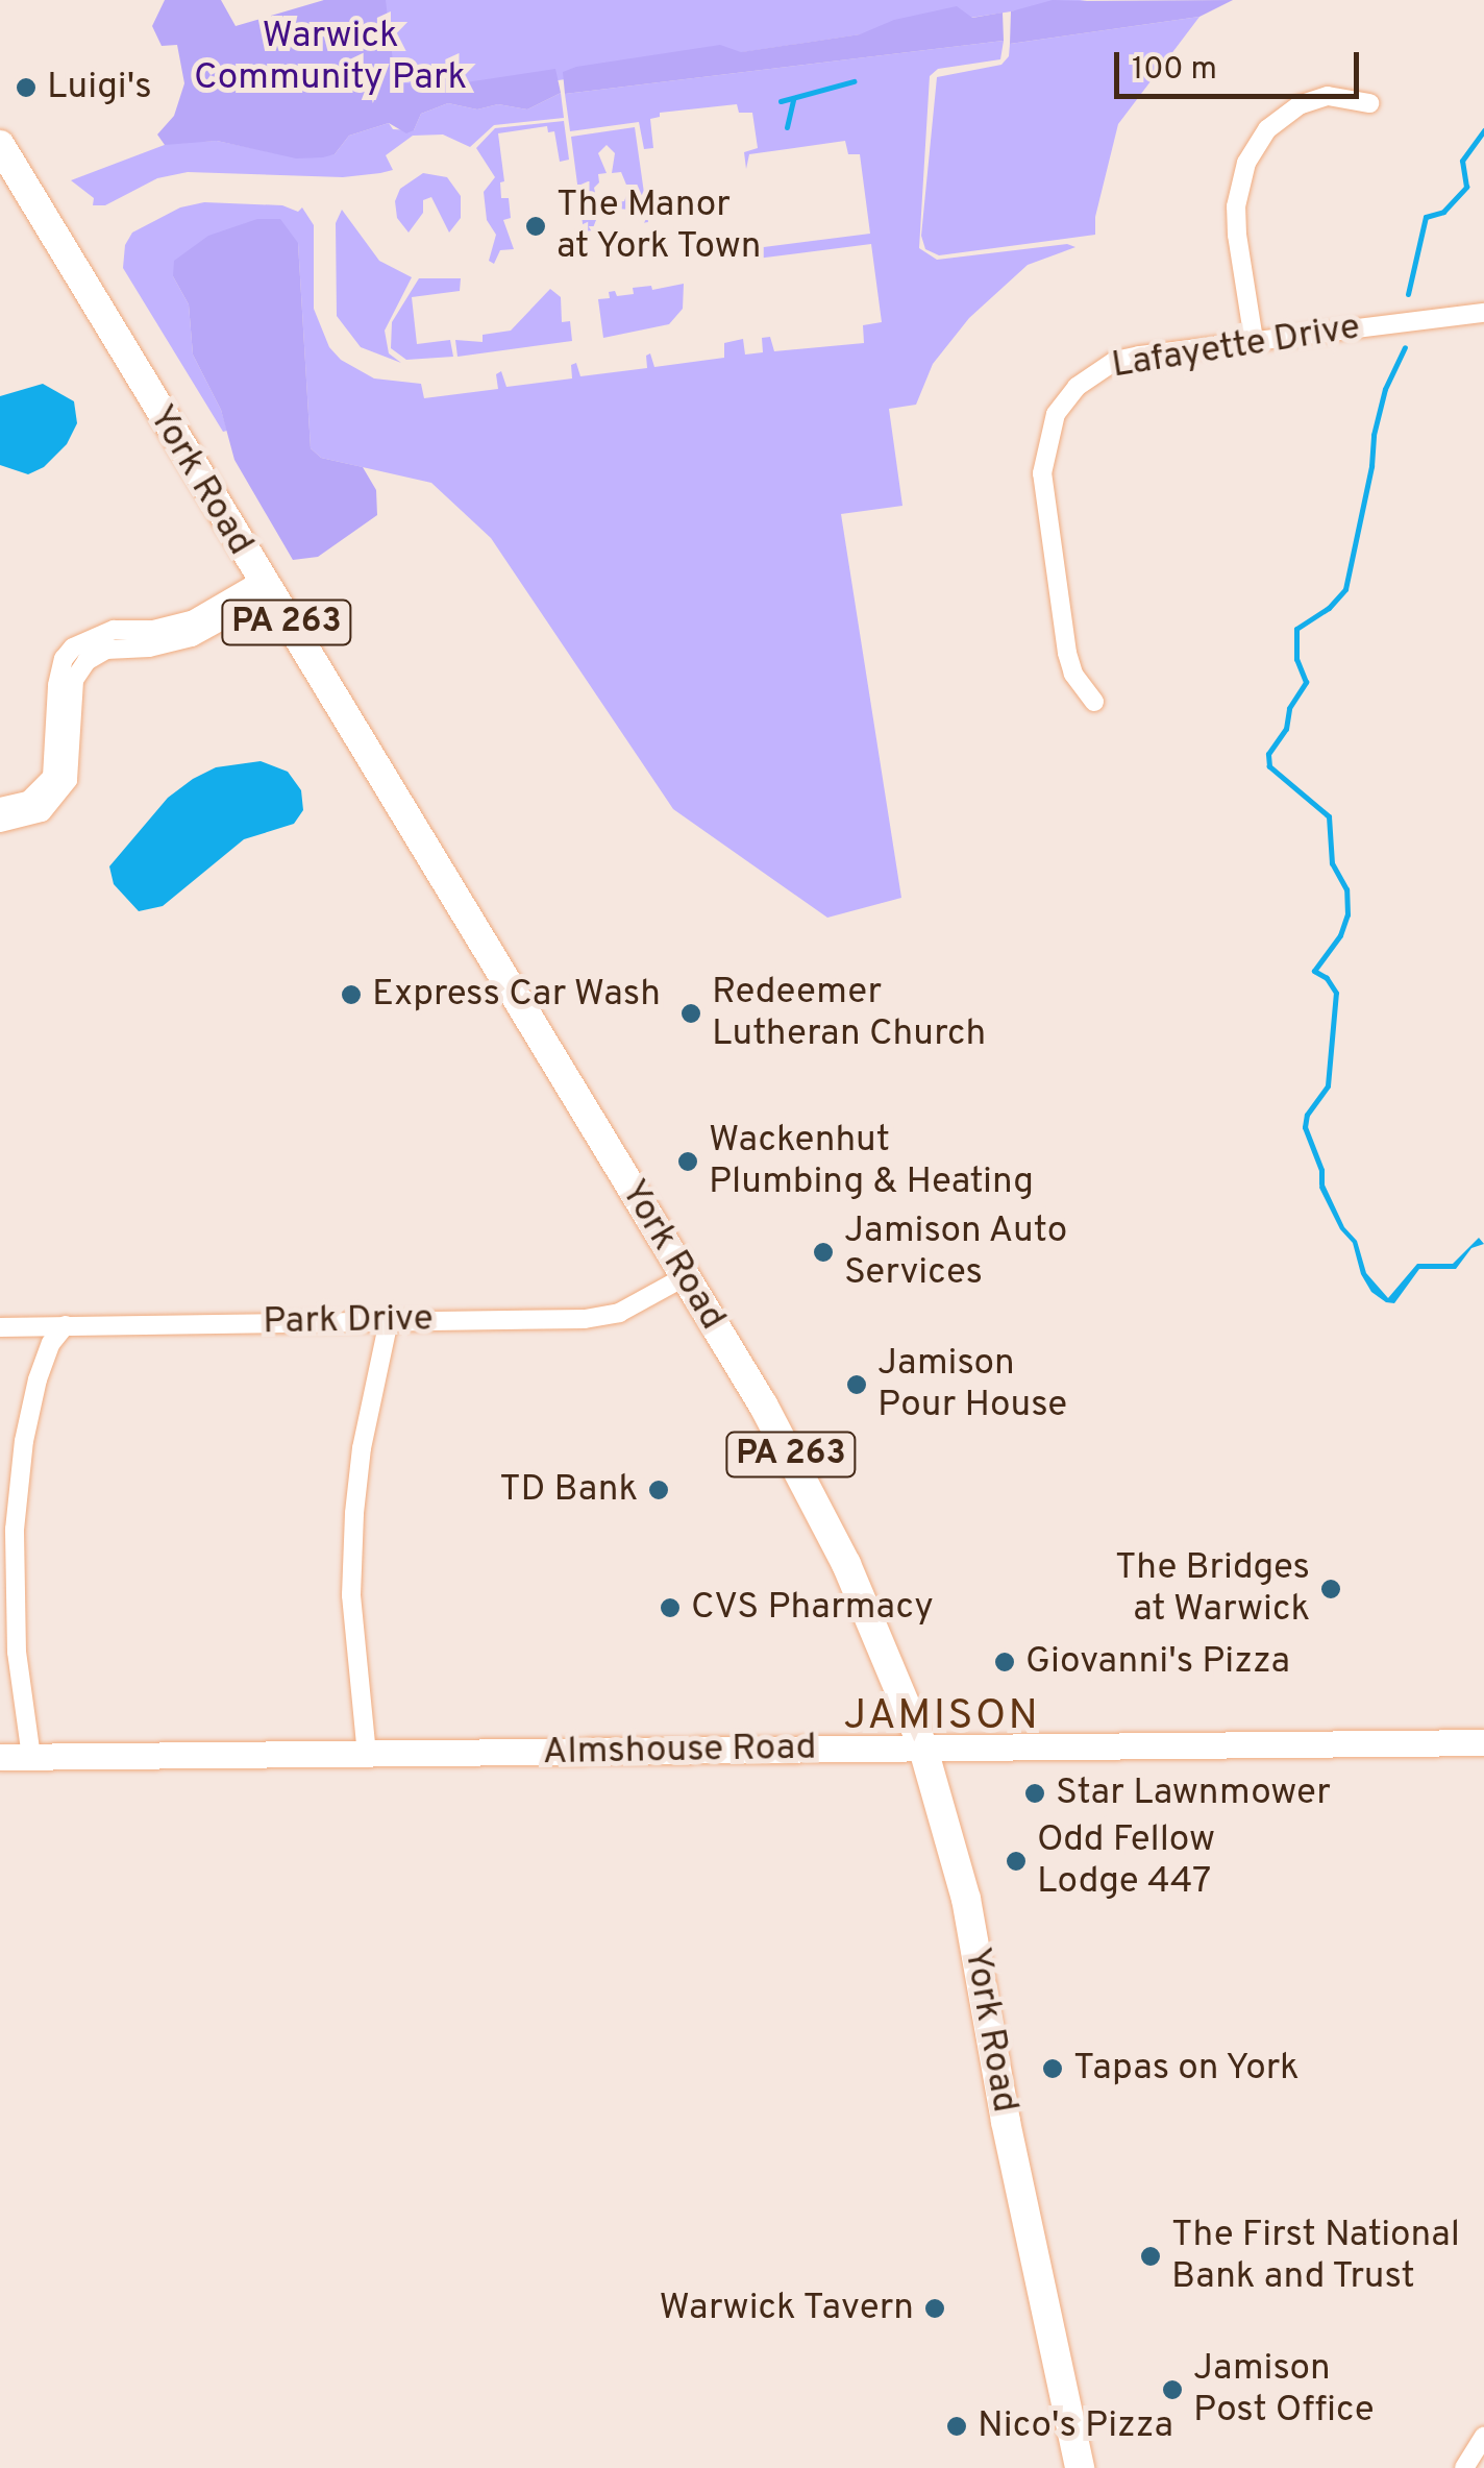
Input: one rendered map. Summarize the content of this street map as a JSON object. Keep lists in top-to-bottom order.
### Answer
{
  "streets": {
    "highway": ["York Road", "PA 263"],
    "main road": ["Almshouse Road"],
    "street": ["Lafayette Drive", "Park Drive"]
  },
  "crossings": [
    ["York Road", "Park Drive"],
    ["York Road", "Almshouse Road"]
  ],
  "districts": ["JAMISON"],
  "parks": ["Warwick Community Park"],
  "places": [
    "Luigi's",
    "The Manor at York Town",
    "Express Car Wash",
    "Redeemer Lutheran Church",
    "Wackenhut Plumbing & Heating",
    "Jamison Auto Services",
    "Jamison Pour House",
    "TD Bank",
    "The Bridges at Warwick",
    "CVS Pharmacy",
    "Giovanni's Pizza",
    "Star Lawnmower",
    "Odd Fellow Lodge 447",
    "Tapas on York",
    "The First National Bank and Trust",
    "Warwick Tavern",
    "Jamison Post Office",
    "Nico's Pizza"
  ],
  "scale_bar": "100 m"
}
